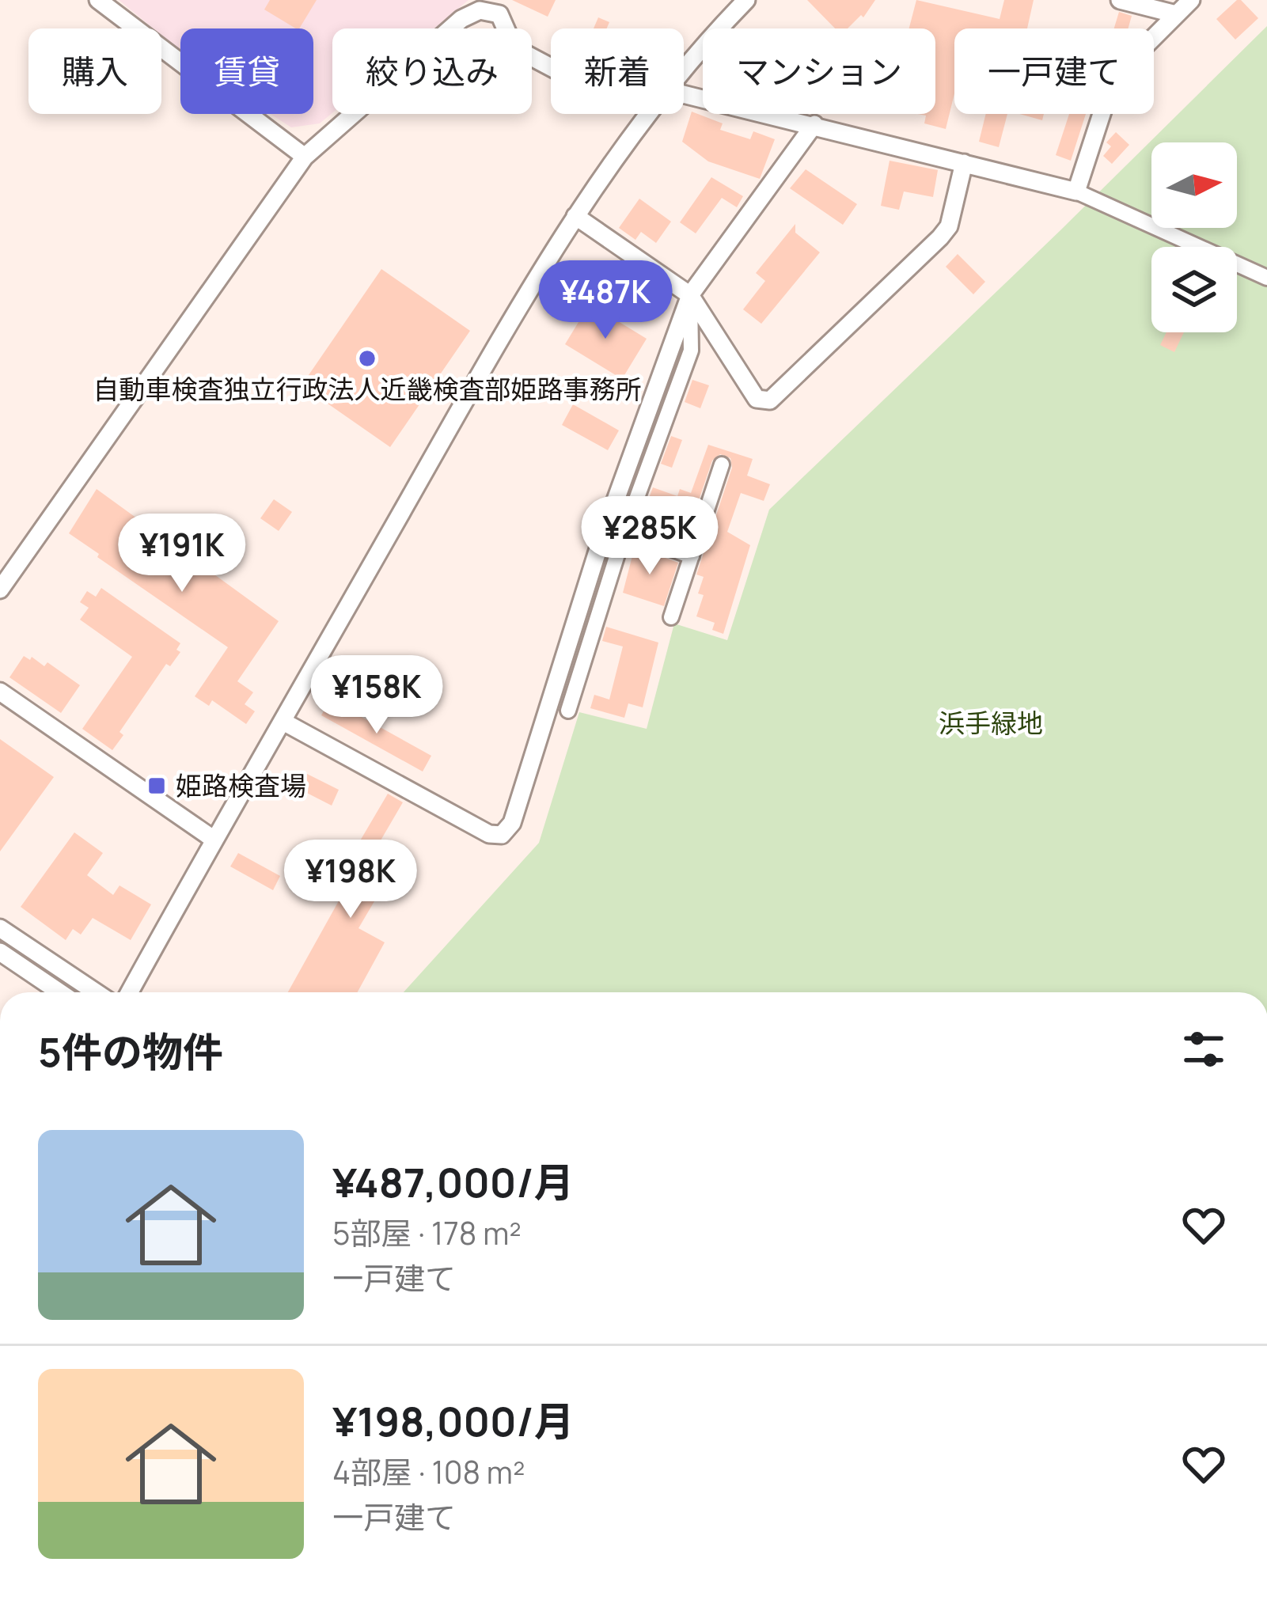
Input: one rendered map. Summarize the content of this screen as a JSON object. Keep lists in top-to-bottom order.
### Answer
{
  "parks": ["浜手緑地"],
  "places": {
    "other": ["自動車検査独立行政法人近畿検査部姫路事務所"],
    "transit": ["姫路検査場"]
  },
  "north": "right",
  "page": {
    "chip": [
      "購入",
      "賃貸",
      "絞り込み",
      "新着",
      "マンション",
      "一戸建て"
    ],
    "price": [
      "¥487K",
      "¥285K",
      "¥191K",
      "¥158K",
      "¥198K"
    ],
    "heading": "5件の物件",
    "list": [
      {
        "name": "¥487,000/月",
        "note": "5部屋 · 178 m² · 一戸建て"
      },
      {
        "name": "¥198,000/月",
        "note": "4部屋 · 108 m² · 一戸建て"
      }
    ]
  }
}
